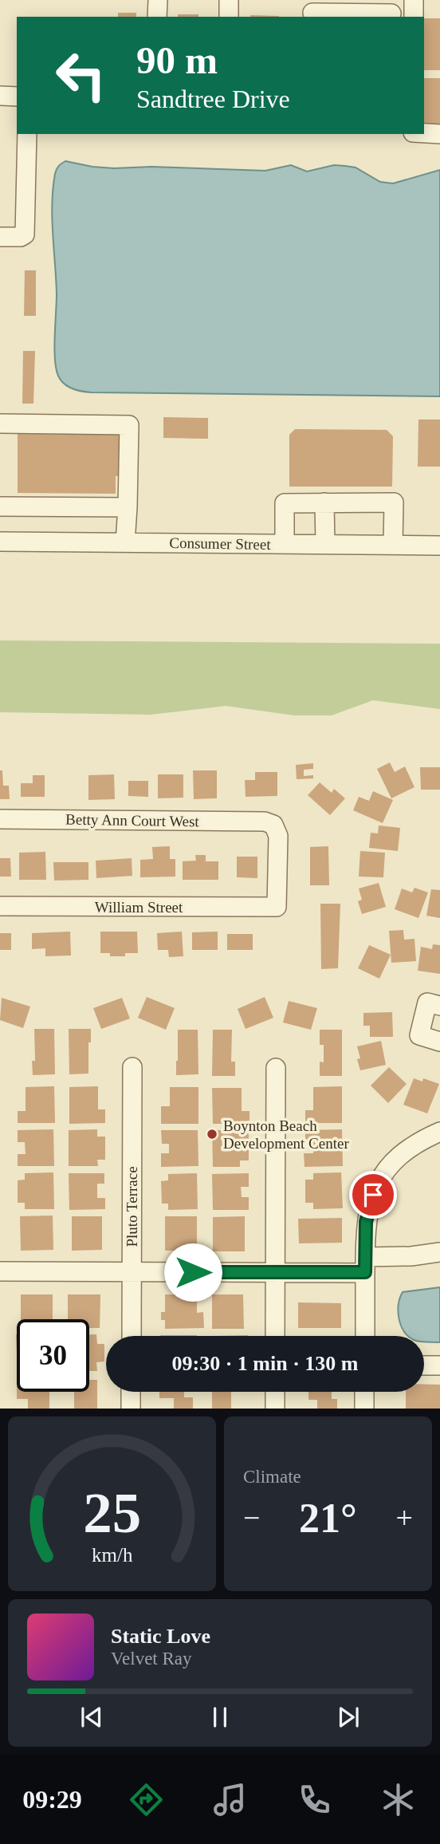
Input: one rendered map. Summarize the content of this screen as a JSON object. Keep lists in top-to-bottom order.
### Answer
{
  "streets": {
    "street": [
      "Consumer Street",
      "Betty Ann Court West",
      "William Street",
      "Pluto Terrace"
    ]
  },
  "crossings": [
    ["Betty Ann Court West", "William Street"]
  ],
  "places": ["Boynton Beach Development Center"],
  "page": {
    "turn": ["90 m", "Sandtree Drive"],
    "limit": "30",
    "trip": "09:30 · 1 min · 130 m",
    "tile": "Climate",
    "heat": ["−", "21°", "+"],
    "song": ["Static Love", "Velvet Ray"],
    "tabs": "09:29",
    "gauge": ["25", "km/h"]
  }
}
